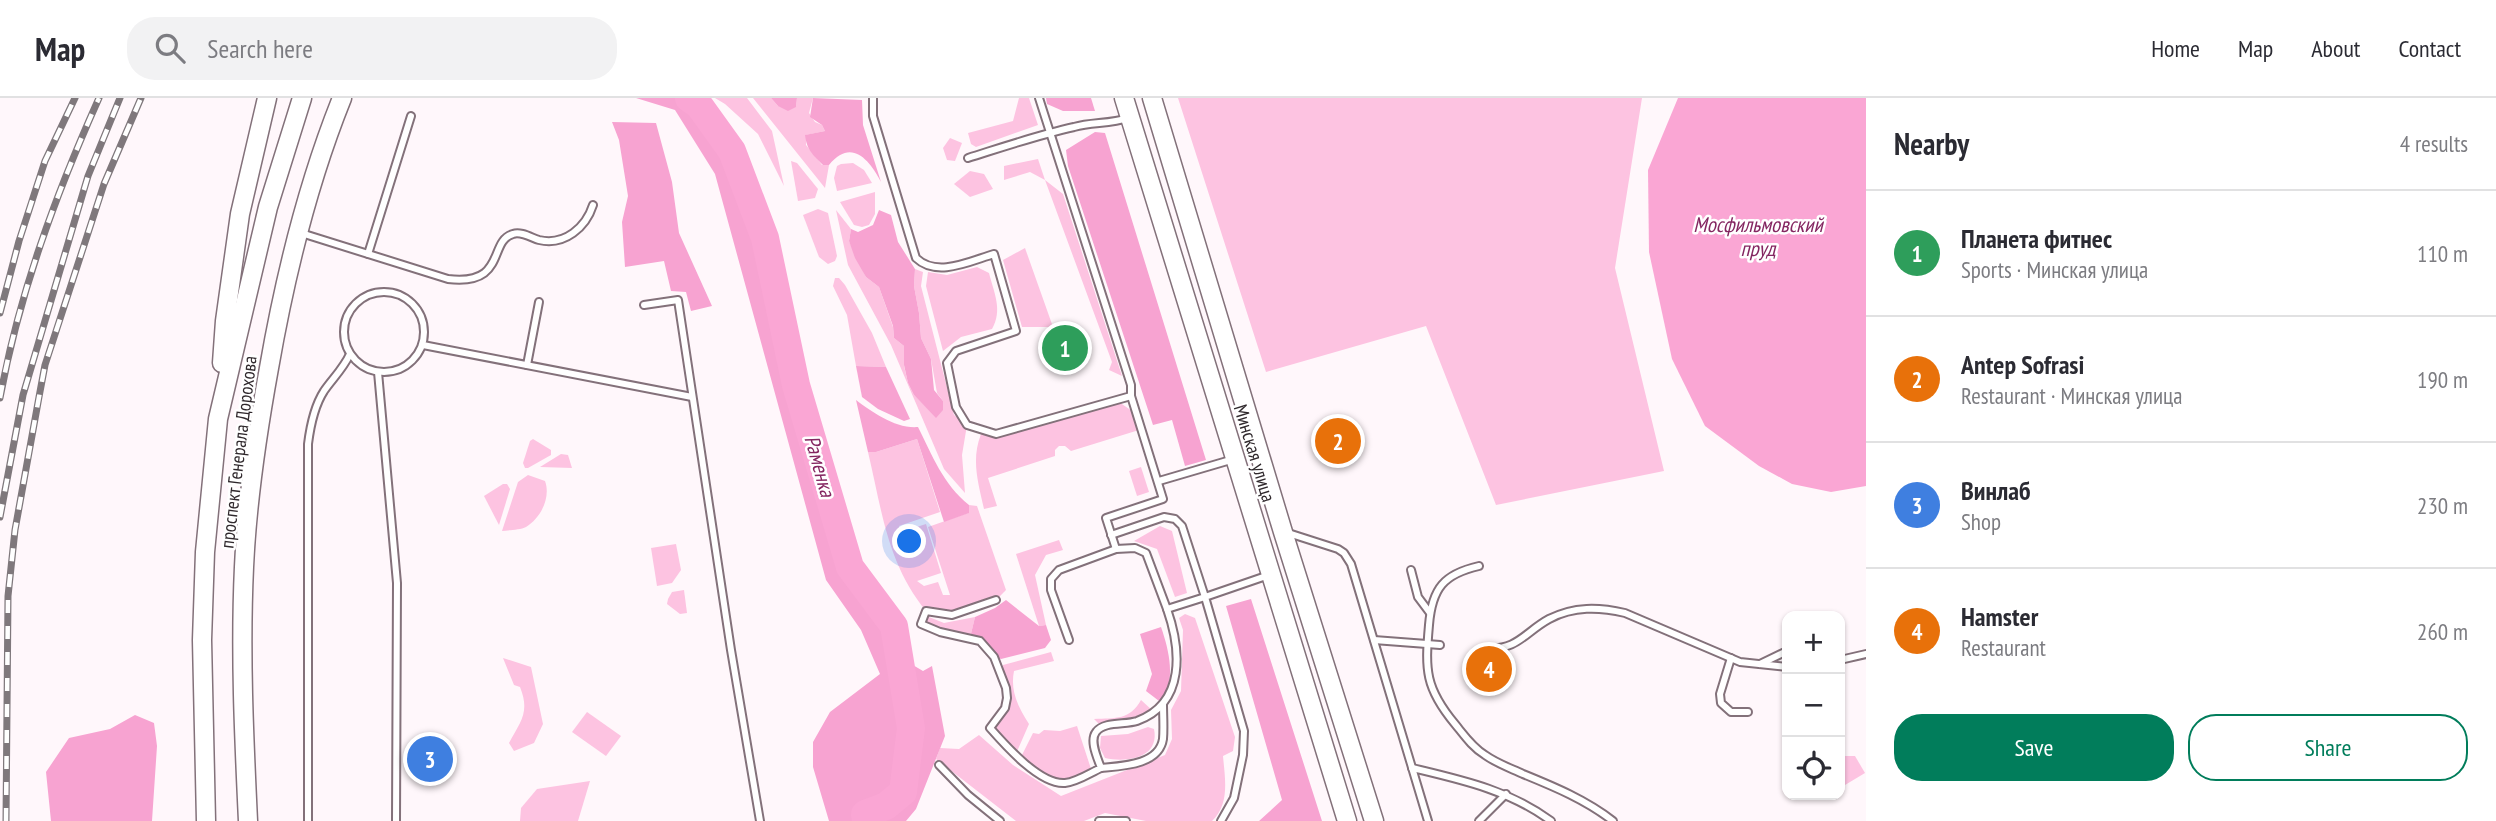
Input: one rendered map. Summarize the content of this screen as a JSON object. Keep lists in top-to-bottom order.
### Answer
{
  "streets": {
    "main road": ["проспект Генерала Дорохова", "Минская улица"]
  },
  "water": ["Мосфильмовский пруд", "Раменка"],
  "page": {
    "header": "Map",
    "search": "Search here",
    "nav": [
      "Home",
      "Map",
      "About",
      "Contact"
    ],
    "heading": ["Nearby", "4 results"],
    "list": [
      {
        "mark": "1",
        "name": "Планета фитнес",
        "note": "Sports · Минская улица",
        "value": "110 m"
      },
      {
        "mark": "2",
        "name": "Antep Sofrasi",
        "note": "Restaurant · Минская улица",
        "value": "190 m"
      },
      {
        "mark": "3",
        "name": "Винлаб",
        "note": "Shop",
        "value": "230 m"
      },
      {
        "mark": "4",
        "name": "Hamster",
        "note": "Restaurant",
        "value": "260 m"
      }
    ],
    "pins": [
      "1",
      "2",
      "4",
      "3"
    ],
    "map_buttons": ["+", "−"],
    "buttons": ["Save", "Share"]
  }
}
